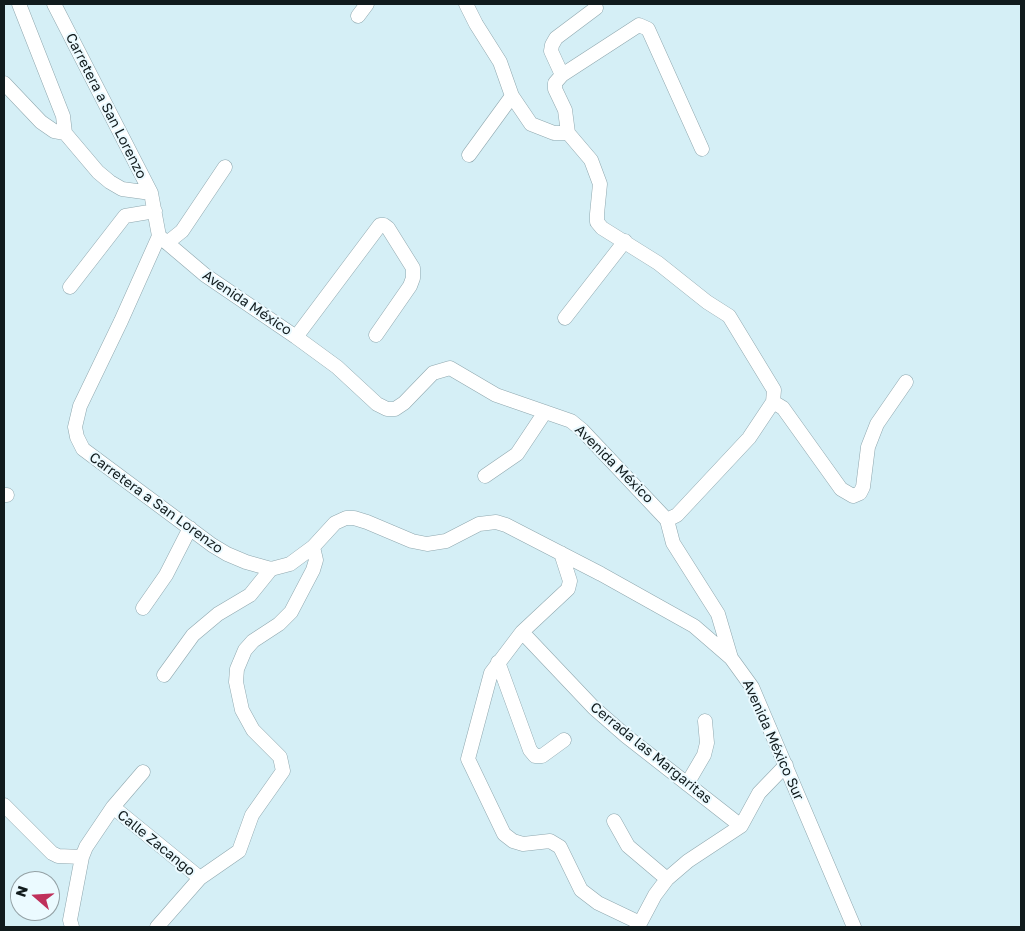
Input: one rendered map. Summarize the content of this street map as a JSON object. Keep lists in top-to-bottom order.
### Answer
{
  "streets": {
    "street": [
      "Carretera a San Lorenzo",
      "Avenida México",
      "Avenida México Sur",
      "Cerrada las Margaritas",
      "Calle Zacango"
    ]
  },
  "crossings": [
    ["Carretera a San Lorenzo", "Avenida México"],
    ["Avenida México", "Avenida México Sur"]
  ],
  "north": "left"
}
